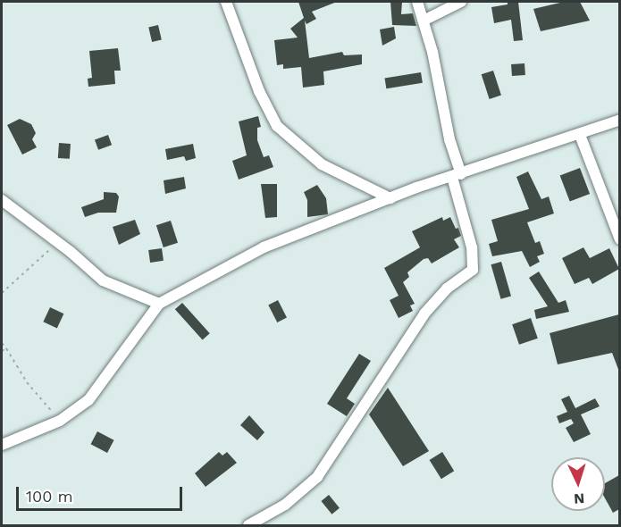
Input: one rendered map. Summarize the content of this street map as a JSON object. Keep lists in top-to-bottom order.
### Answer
{
  "scale_bar": "100 m",
  "north": "bottom"
}
